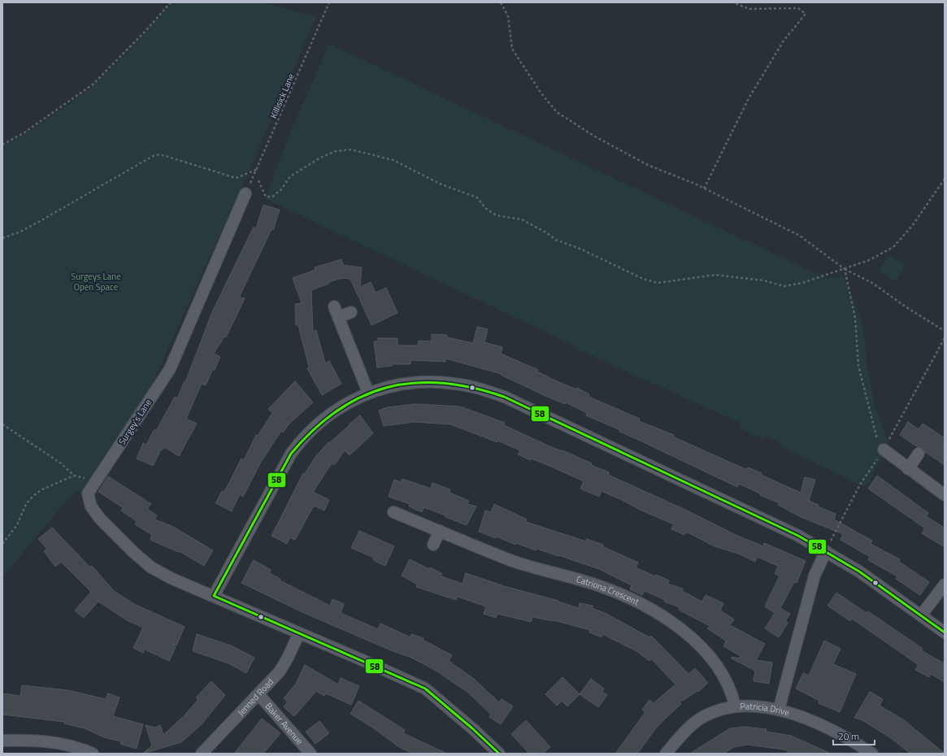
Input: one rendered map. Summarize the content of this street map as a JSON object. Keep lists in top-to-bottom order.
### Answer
{
  "streets": {
    "street": [
      "Surgey's Lane",
      "Catriona Crescent",
      "Jenned Road",
      "Patricia Drive",
      "Baker Avenue"
    ],
    "path": ["Killisick Lane"]
  },
  "crossings": [
    ["Killisick Lane", "Surgey's Lane"],
    ["Surgey's Lane", "Jenned Road"],
    ["Catriona Crescent", "Patricia Drive"],
    ["Jenned Road", "Baker Avenue"]
  ],
  "parks": ["Surgeys Lane Open Space"],
  "lines": ["transit line 58"],
  "scale_bar": "20 m"
}
